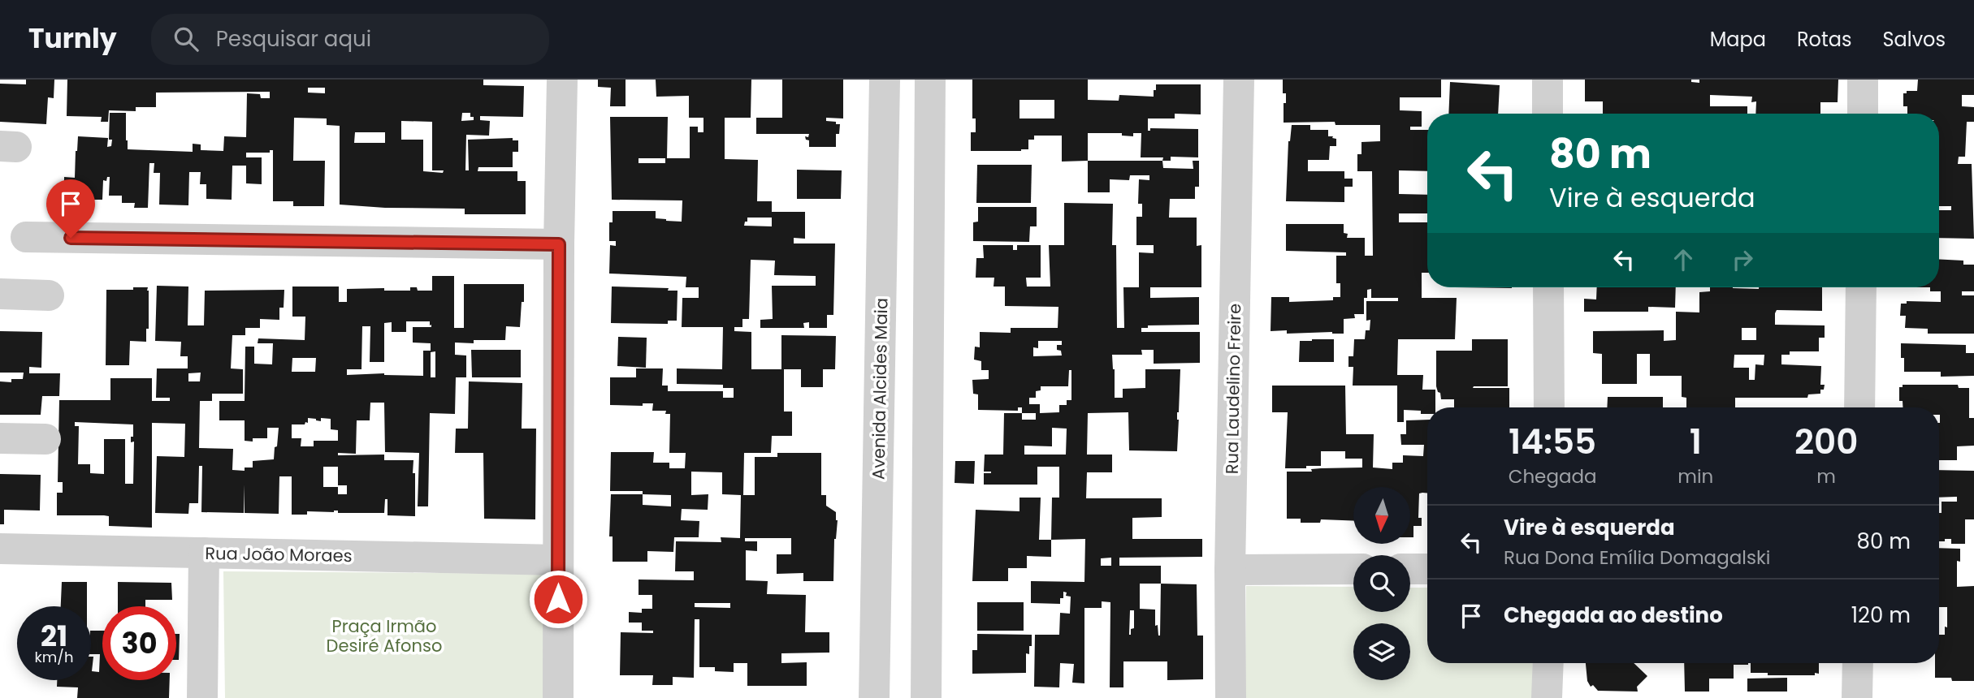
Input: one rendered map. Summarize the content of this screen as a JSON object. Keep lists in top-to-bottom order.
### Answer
{
  "streets": {
    "street": ["Avenida Alcides Maia", "Rua Laudelino Freire", "Rua João Moraes"]
  },
  "parks": ["Praça Irmão Desiré Afonso"],
  "north": "bottom",
  "page": {
    "header": "Turnly",
    "search": "Pesquisar aqui",
    "nav": ["Mapa", "Rotas", "Salvos"],
    "turn": ["80 m", "Vire à esquerda"],
    "eta": [
      "14:55",
      "Chegada",
      "1",
      "min",
      "200",
      "m"
    ],
    "list": [
      {
        "name": "Vire à esquerda",
        "note": "Rua Dona Emília Domagalski",
        "value": "80 m"
      },
      {
        "name": "Chegada ao destino",
        "value": "120 m"
      }
    ],
    "speed": "21 km/h",
    "limit": "30"
  }
}
